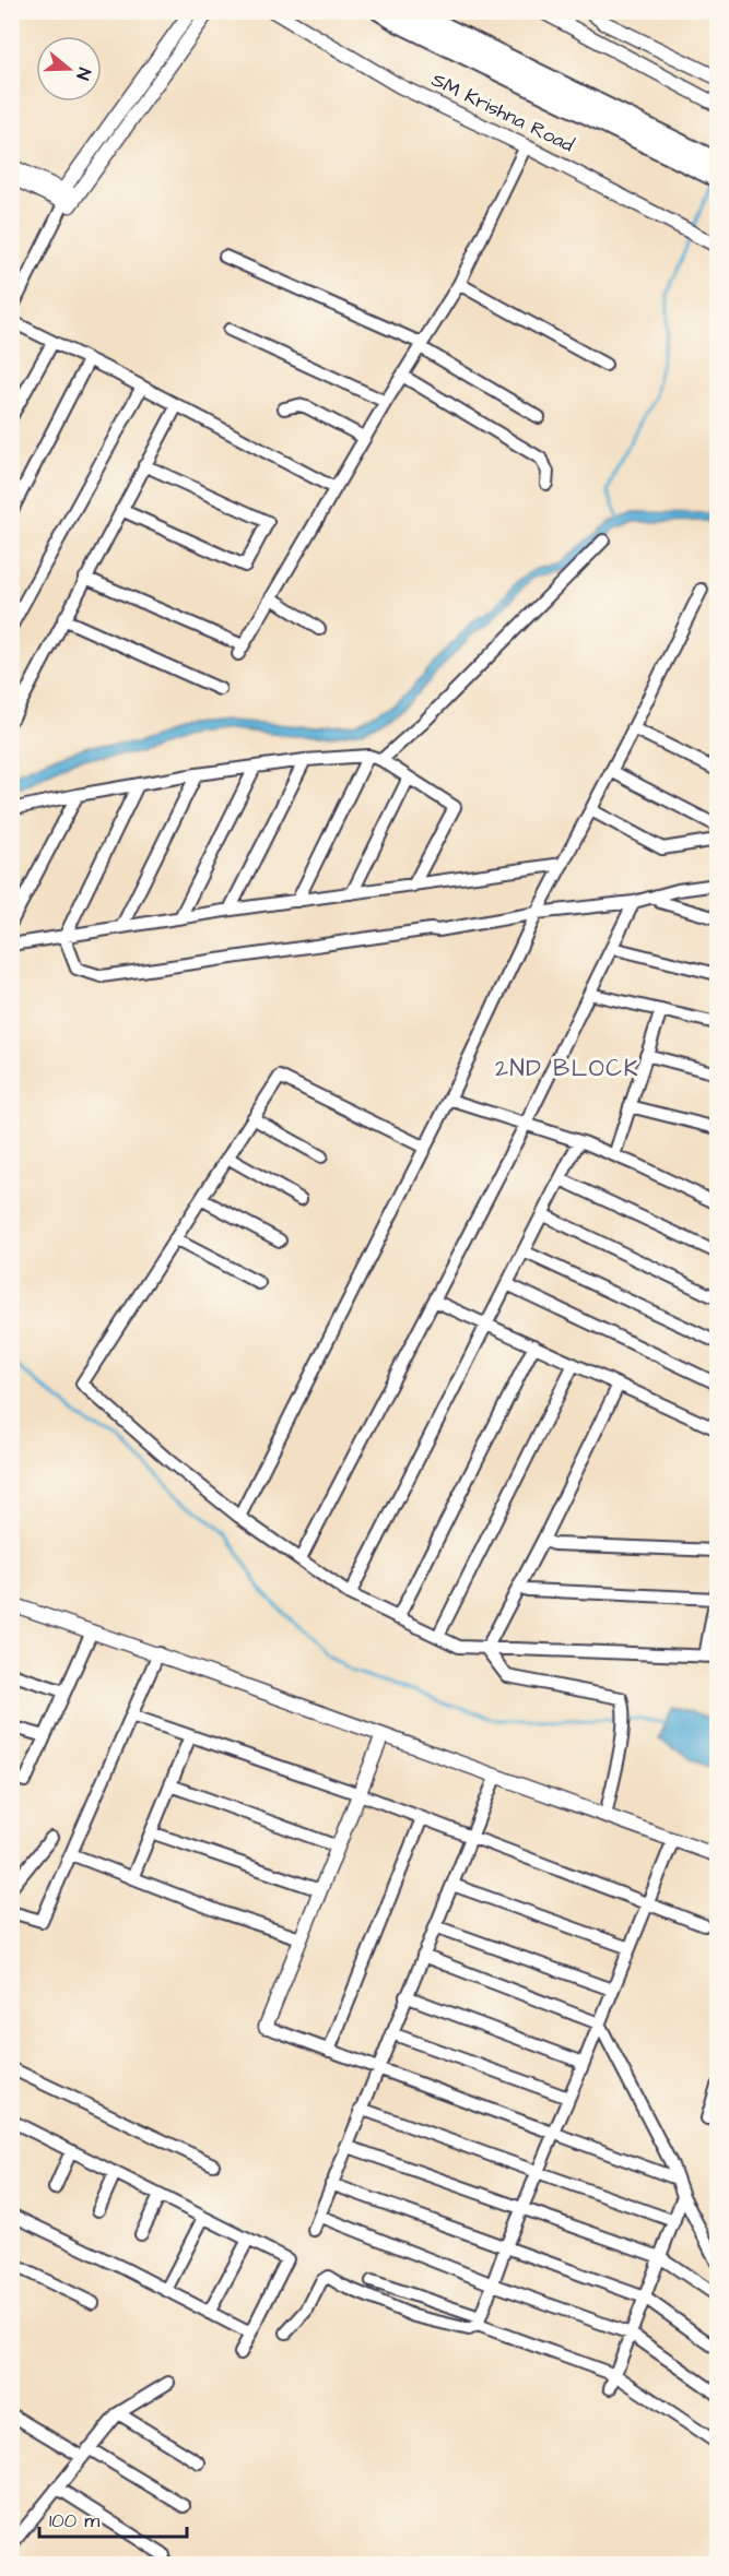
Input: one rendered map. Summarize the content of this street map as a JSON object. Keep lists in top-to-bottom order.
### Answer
{
  "streets": {
    "highway": ["SM Krishna Road"]
  },
  "districts": ["2ND BLOCK"],
  "scale_bar": "100 m",
  "north": "right"
}
